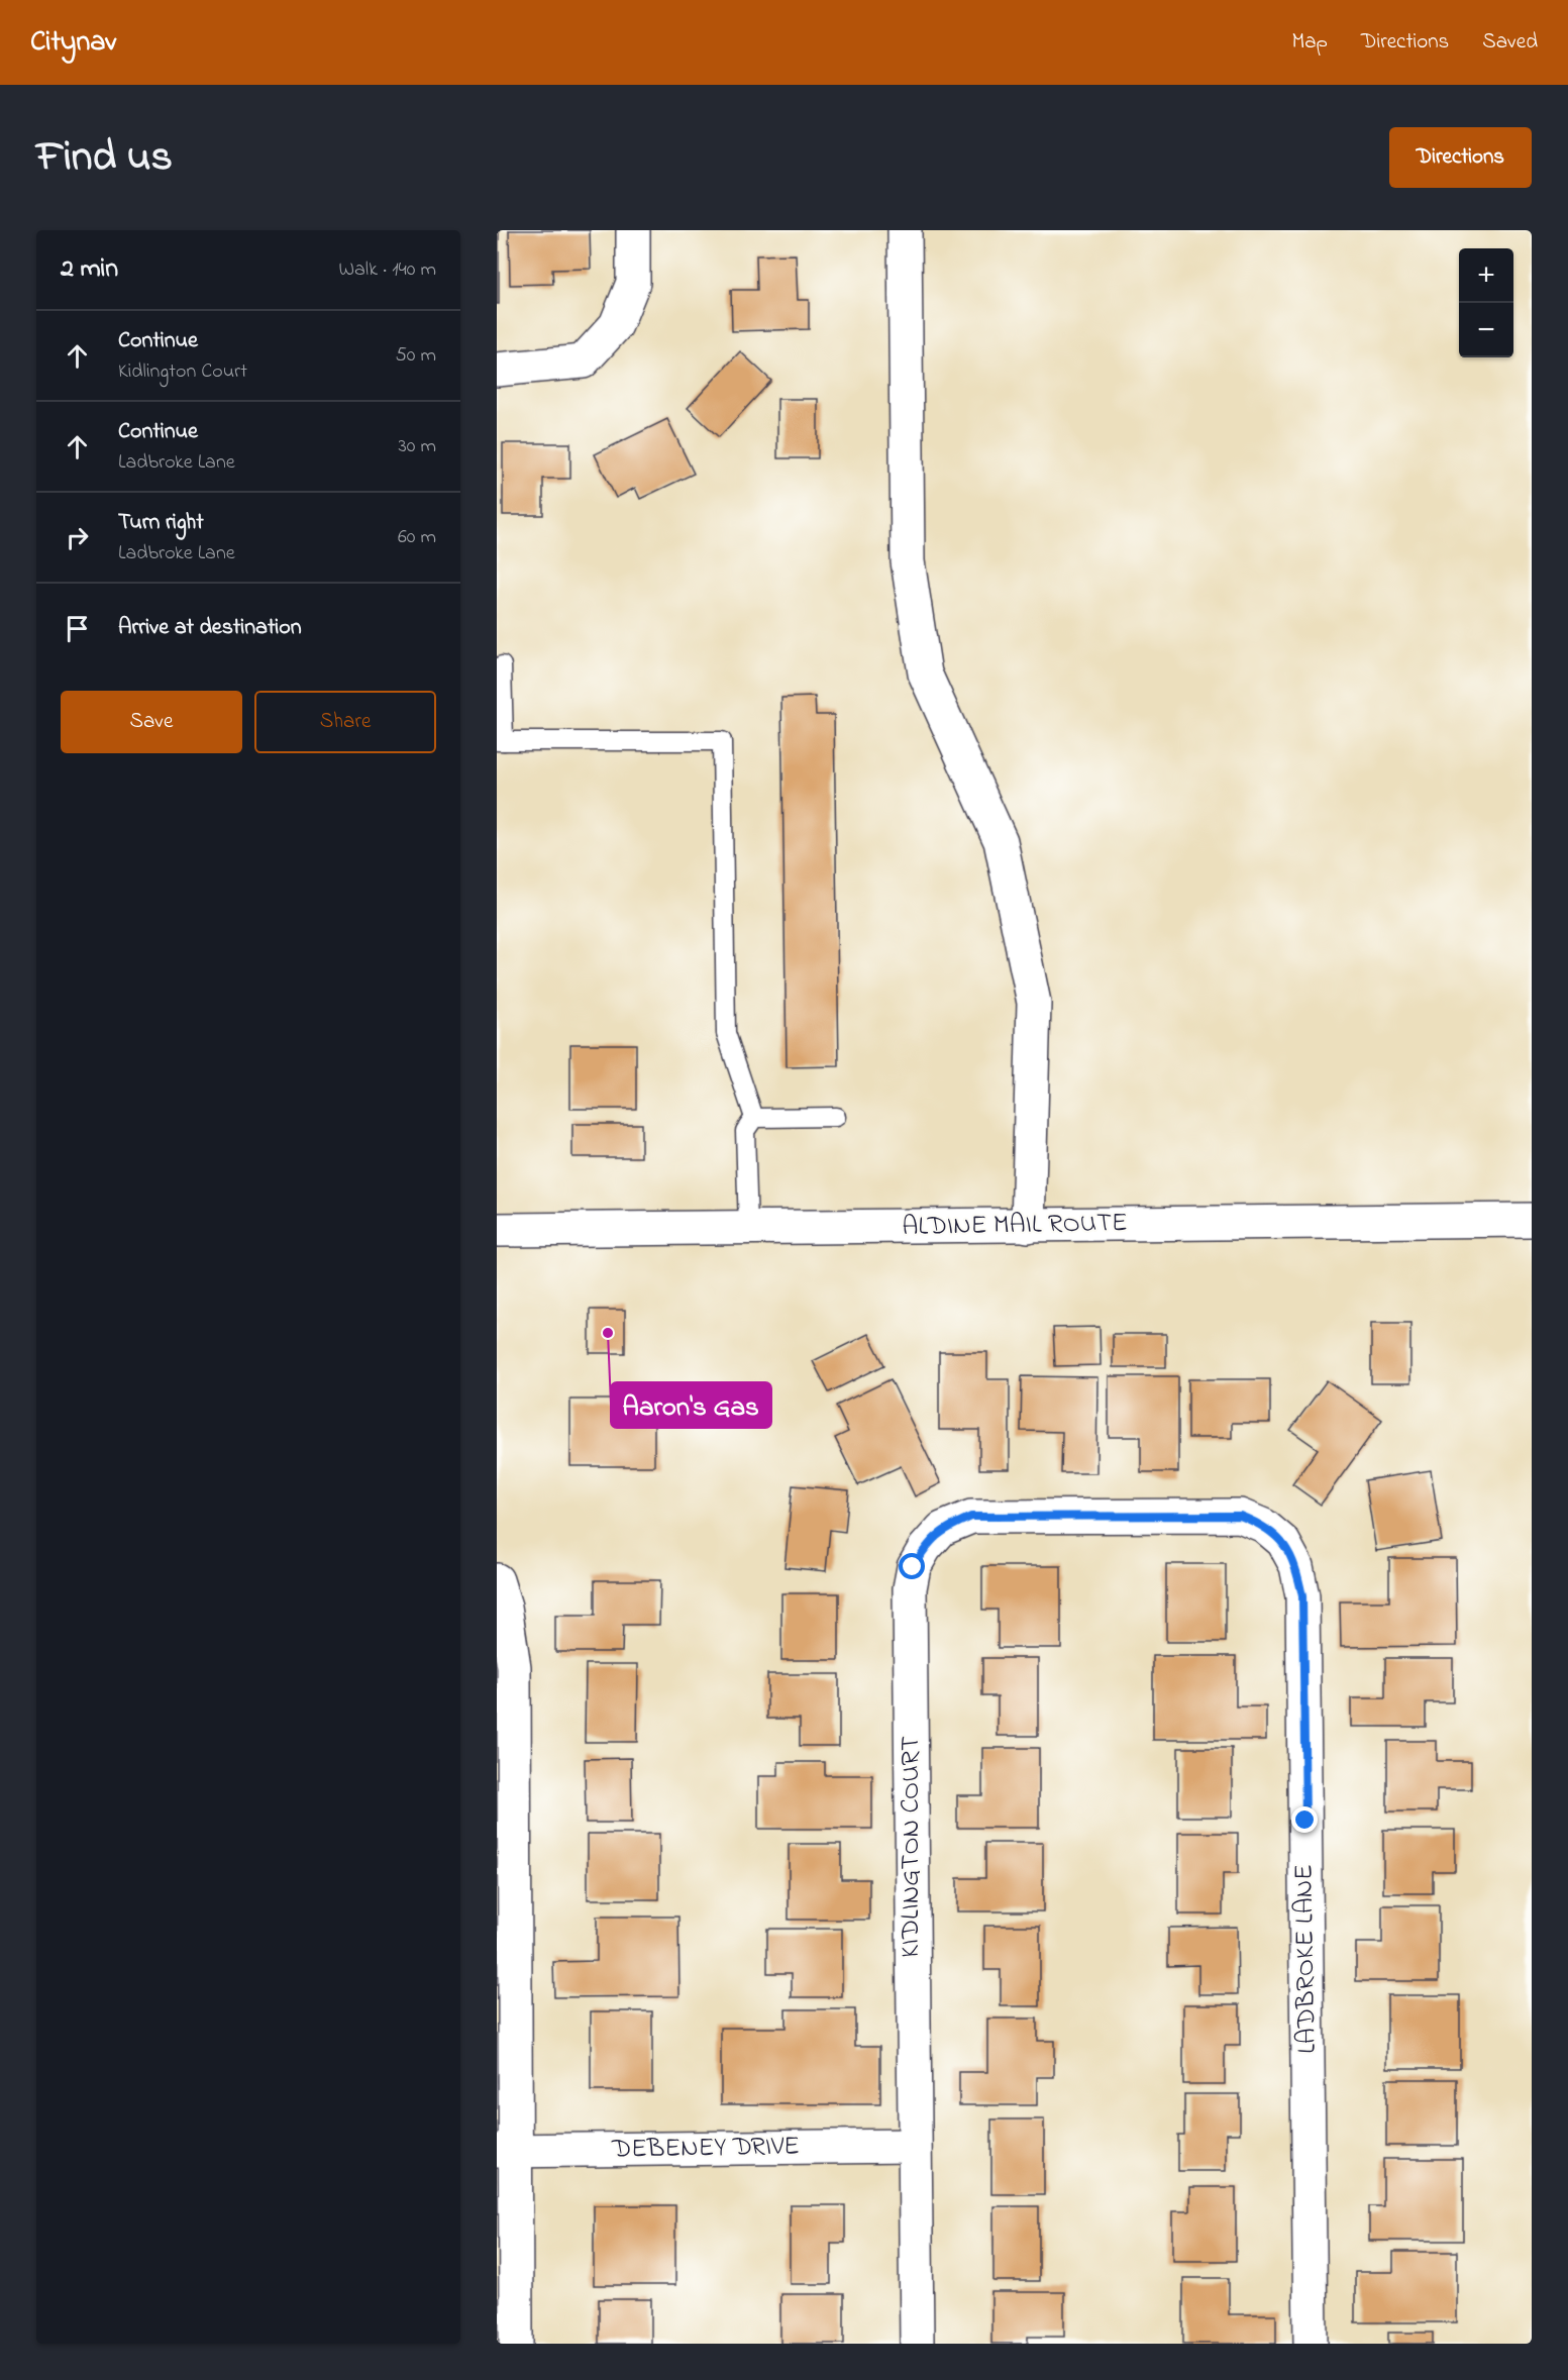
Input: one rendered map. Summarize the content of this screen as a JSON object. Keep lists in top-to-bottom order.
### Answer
{
  "streets": {
    "street": [
      "ALDINE MAIL ROUTE",
      "KIDLINGTON COURT",
      "LADBROKE LANE",
      "DEBENEY DRIVE"
    ]
  },
  "crossings": [
    ["KIDLINGTON COURT", "LADBROKE LANE"],
    ["KIDLINGTON COURT", "DEBENEY DRIVE"]
  ],
  "places": ["Aaron's Gas"],
  "page": {
    "header": "Citynav",
    "nav": ["Map", "Directions", "Saved"],
    "title": "Find us",
    "buttons": [
      "Directions",
      ["Save", "Share"]
    ],
    "heading": ["2 min", "Walk · 140 m"],
    "map_buttons": ["+", "−"],
    "list": [
      ["Continue", "Kidlington Court", "50 m"],
      ["Continue", "Ladbroke Lane", "30 m"],
      ["Turn right", "Ladbroke Lane", "60 m"],
      "Arrive at destination"
    ]
  }
}
